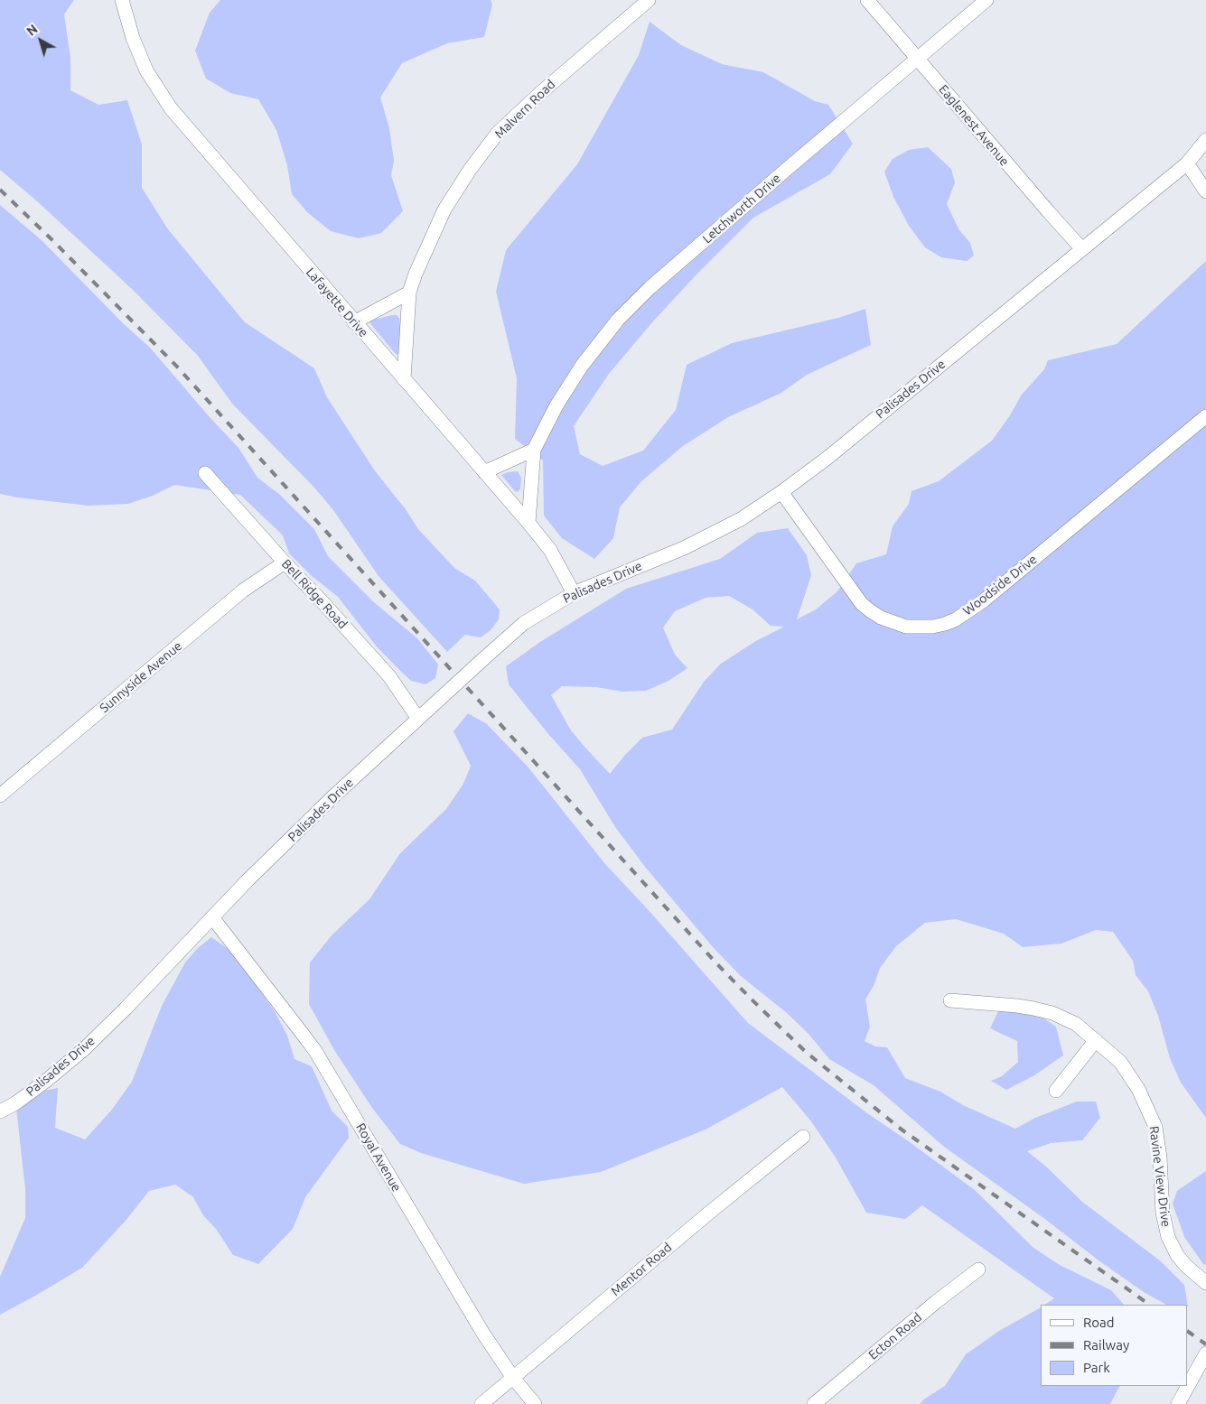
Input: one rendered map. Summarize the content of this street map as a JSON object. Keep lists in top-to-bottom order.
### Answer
{
  "streets": {
    "street": [
      "Malvern Road",
      "Eaglenest Avenue",
      "Letchworth Drive",
      "Lafayette Drive",
      "Palisades Drive",
      "Woodside Drive",
      "Bell Ridge Road",
      "Sunnyside Avenue",
      "Royal Avenue",
      "Ravine View Drive",
      "Mentor Road",
      "Ecton Road"
    ]
  },
  "crossings": [
    ["Malvern Road", "Lafayette Drive"],
    ["Eaglenest Avenue", "Letchworth Drive"],
    ["Eaglenest Avenue", "Palisades Drive"],
    ["Letchworth Drive", "Lafayette Drive"],
    ["Lafayette Drive", "Palisades Drive"],
    ["Palisades Drive", "Woodside Drive"],
    ["Palisades Drive", "Bell Ridge Road"],
    ["Palisades Drive", "Royal Avenue"],
    ["Bell Ridge Road", "Sunnyside Avenue"],
    ["Royal Avenue", "Mentor Road"]
  ],
  "legend": ["Road", "Railway", "Park"],
  "north": "top left"
}
